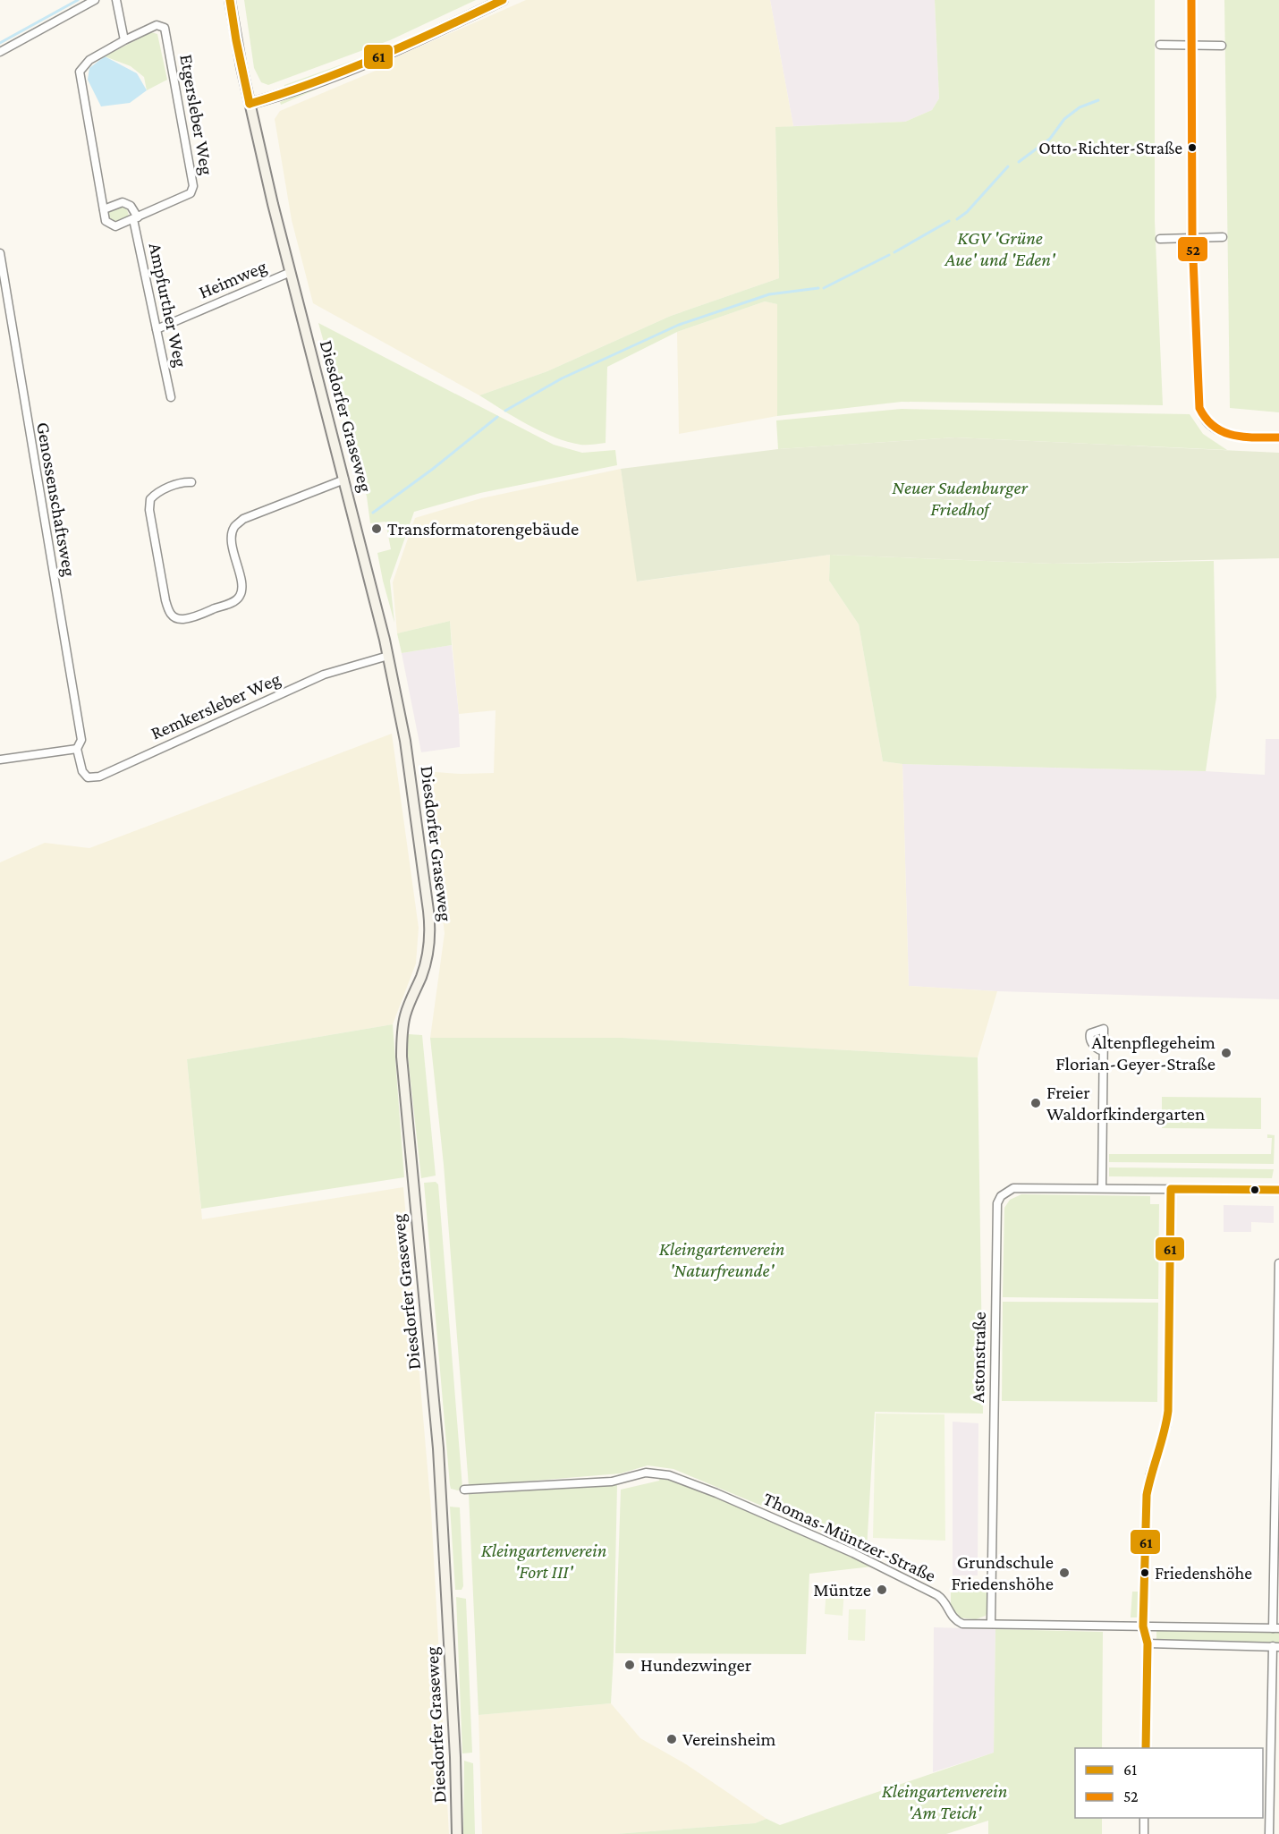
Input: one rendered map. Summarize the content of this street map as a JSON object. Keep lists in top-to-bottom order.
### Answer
{
  "streets": {
    "main road": ["Diesdorfer Graseweg"],
    "street": [
      "Etgersleber Weg",
      "Heimweg",
      "Ampfurther Weg",
      "Genossenschaftsweg",
      "Remkersleber Weg",
      "Astonstraße",
      "Thomas-Müntzer-Straße"
    ]
  },
  "crossings": [
    ["Etgersleber Weg", "Ampfurther Weg"],
    ["Heimweg", "Ampfurther Weg"],
    ["Heimweg", "Diesdorfer Graseweg"],
    ["Diesdorfer Graseweg", "Remkersleber Weg"],
    ["Genossenschaftsweg", "Remkersleber Weg"],
    ["Astonstraße", "Thomas-Müntzer-Straße"]
  ],
  "parks": [
    "KGV 'Grüne Aue' und 'Eden'",
    "Neuer Sudenburger Friedhof",
    "Kleingartenverein 'Naturfreunde'",
    "Kleingartenverein 'Fort III'",
    "Kleingartenverein 'Am Teich'"
  ],
  "places": [
    "Otto-Richter-Straße",
    "Transformatorengebäude",
    "Altenpflegeheim Florian-Geyer-Straße",
    "Freier Waldorfkindergarten",
    "Grundschule Friedenshöhe",
    "Friedenshöhe",
    "Müntze",
    "Hundezwinger",
    "Vereinsheim"
  ],
  "lines": ["transit line 61", "transit line 52"],
  "legend": ["61", "52"]
}
